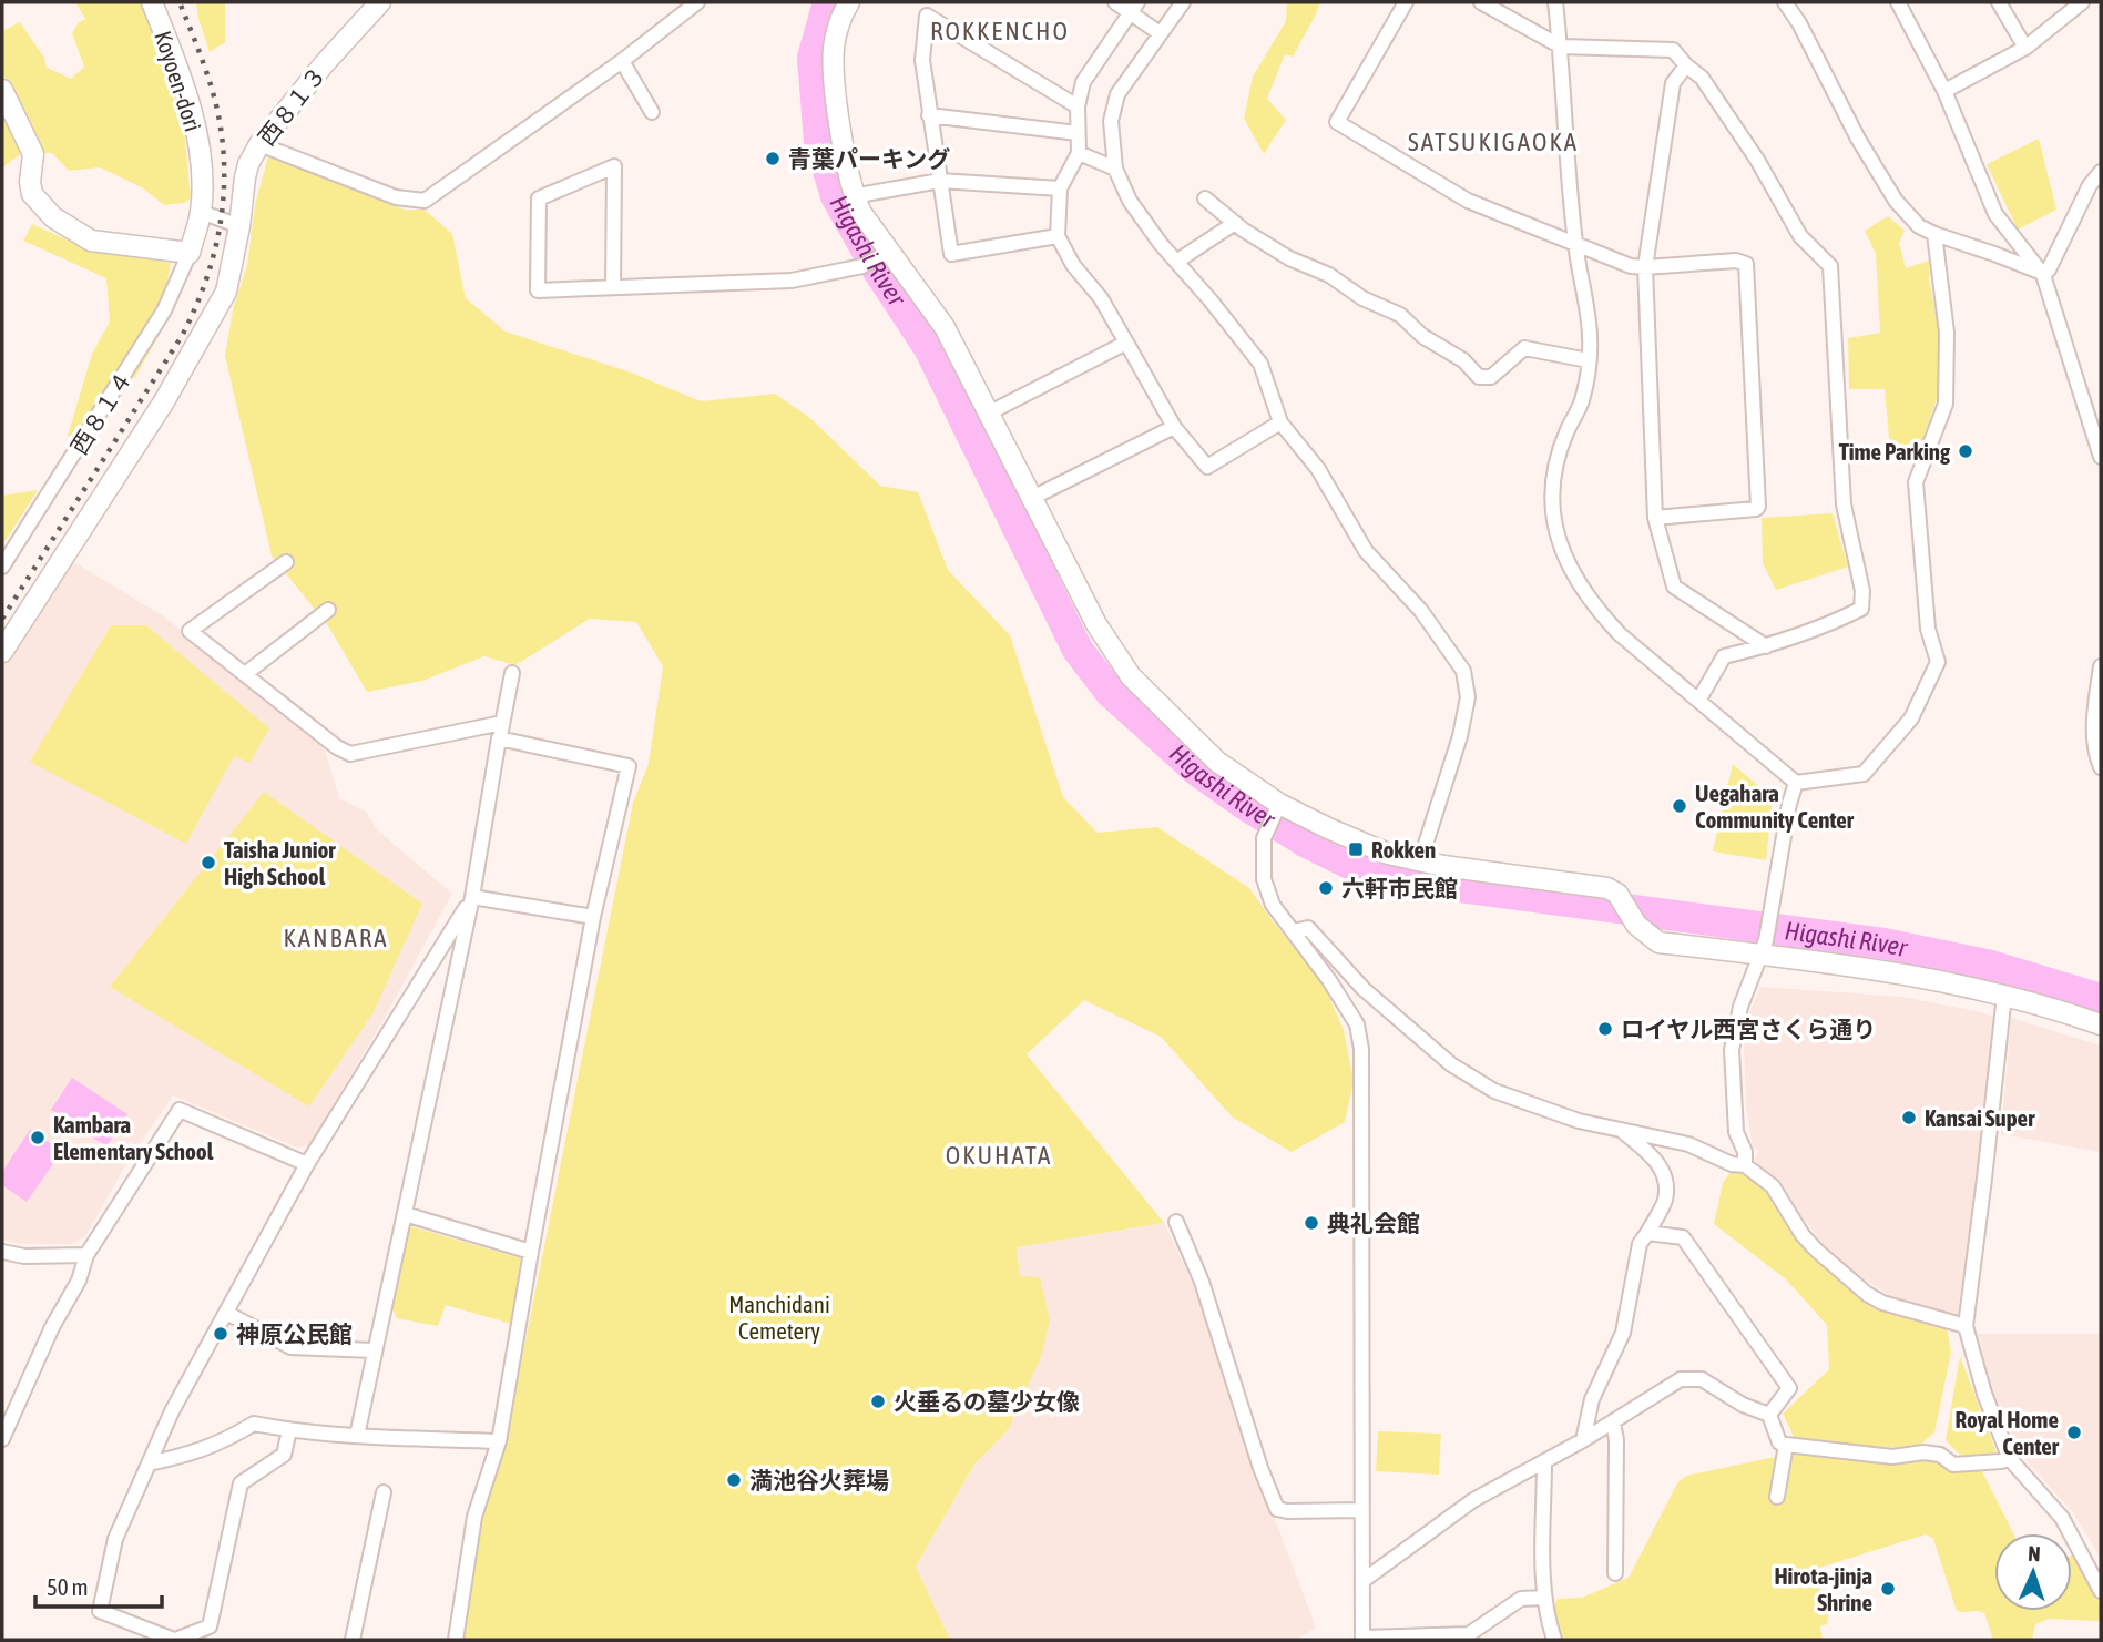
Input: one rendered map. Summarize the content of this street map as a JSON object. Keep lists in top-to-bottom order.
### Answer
{
  "streets": {
    "street": ["Koyoen-dori", "西８１３", "西８１４"]
  },
  "crossings": [
    ["Koyoen-dori", "西８１４"]
  ],
  "districts": [
    "ROKKENCHO",
    "SATSUKIGAOKA",
    "KANBARA",
    "OKUHATA"
  ],
  "water": ["Higashi River"],
  "parks": ["Manchidani Cemetery"],
  "places": {
    "other": [
      "青葉パーキング",
      "Time Parking",
      "Uegahara Community Center",
      "Taisha Junior High School",
      "六軒市民館",
      "ロイヤル西宮さくら通り",
      "Kansai Super",
      "Kambara Elementary School",
      "典礼会館",
      "神原公民館",
      "火垂るの墓少女像",
      "Royal Home Center",
      "満池谷火葬場",
      "Hirota-jinja Shrine"
    ],
    "transit": ["Rokken"]
  },
  "scale_bar": "50 m",
  "north": "top"
}
